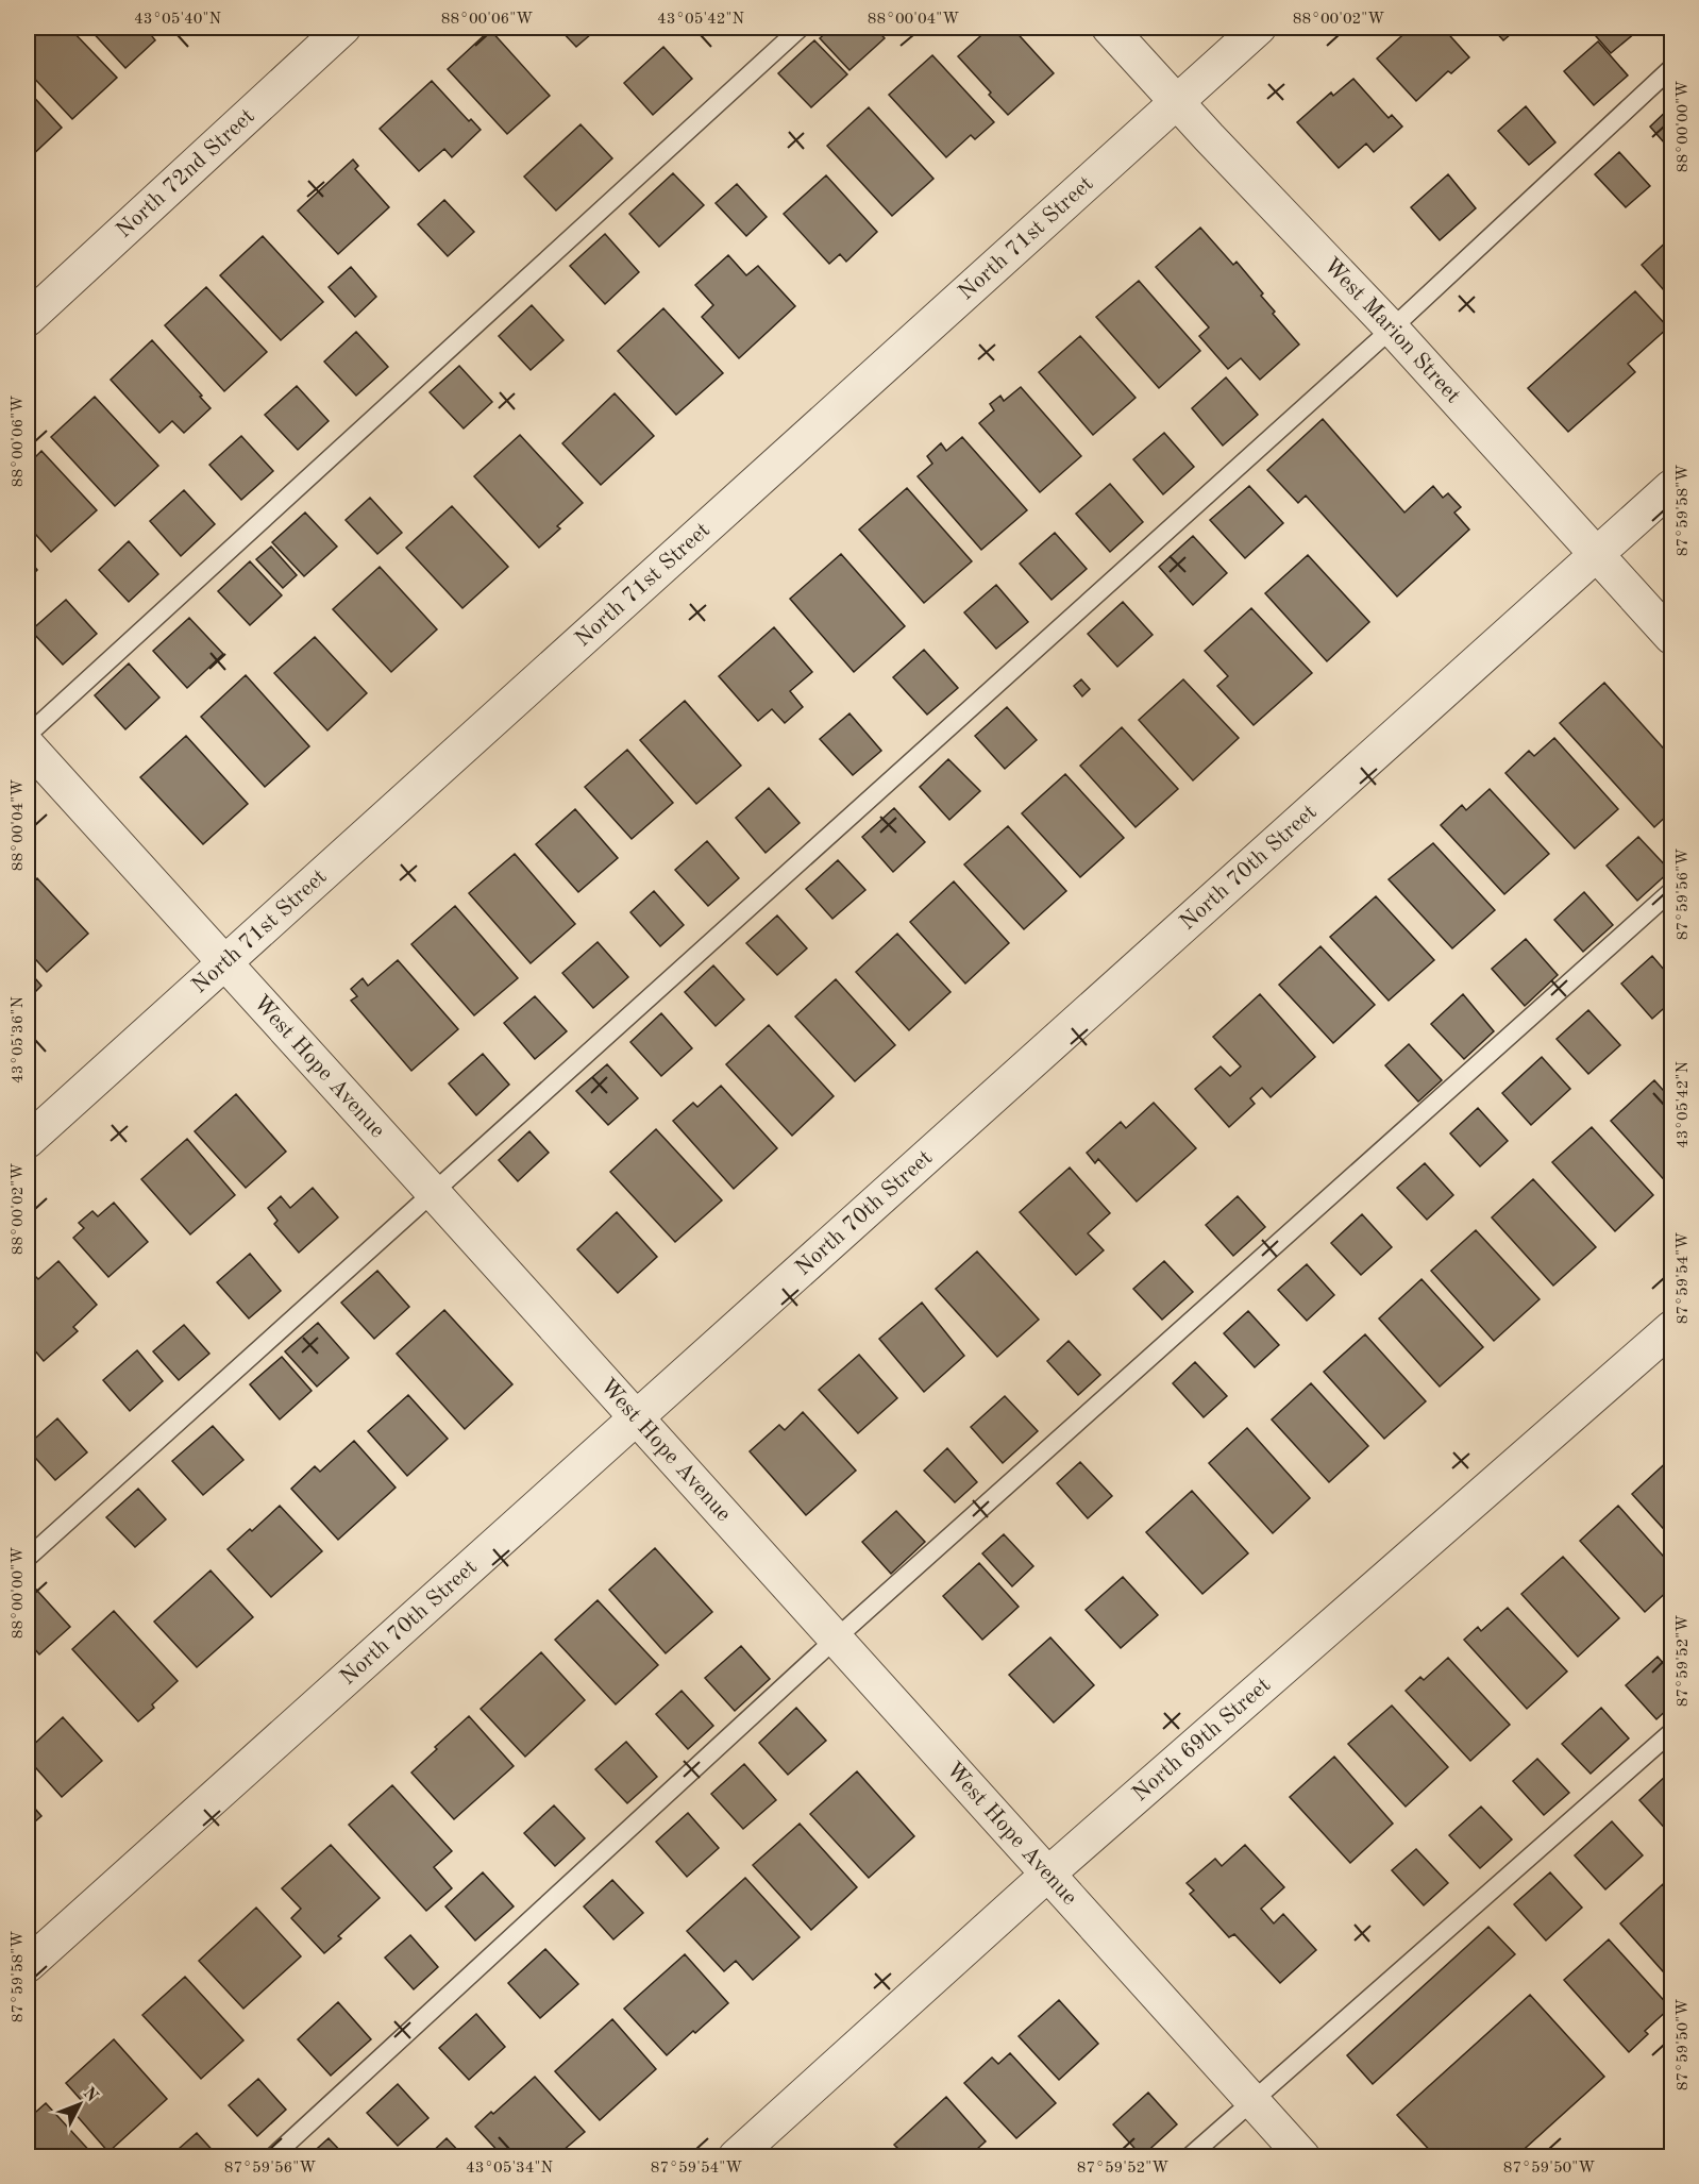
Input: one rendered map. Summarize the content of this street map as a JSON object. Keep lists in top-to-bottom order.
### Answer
{
  "streets": {
    "street": [
      "North 72nd Street",
      "North 71st Street",
      "West Marion Street",
      "North 70th Street",
      "West Hope Avenue",
      "North 69th Street"
    ]
  },
  "crossings": [
    ["North 71st Street", "West Marion Street"],
    ["North 71st Street", "West Hope Avenue"],
    ["West Marion Street", "North 70th Street"],
    ["North 70th Street", "West Hope Avenue"],
    ["West Hope Avenue", "North 69th Street"]
  ],
  "north": "top right",
  "coordinates": [
    "43°05'40\"N",
    "88°00'06\"W",
    "43°05'42\"N",
    "88°00'04\"W",
    "88°00'02\"W",
    "88°00'00\"W",
    "87°59'58\"W",
    "87°59'56\"W",
    "43°05'36\"N",
    "87°59'54\"W",
    "87°59'52\"W",
    "87°59'50\"W",
    "43°05'34\"N"
  ]
}
